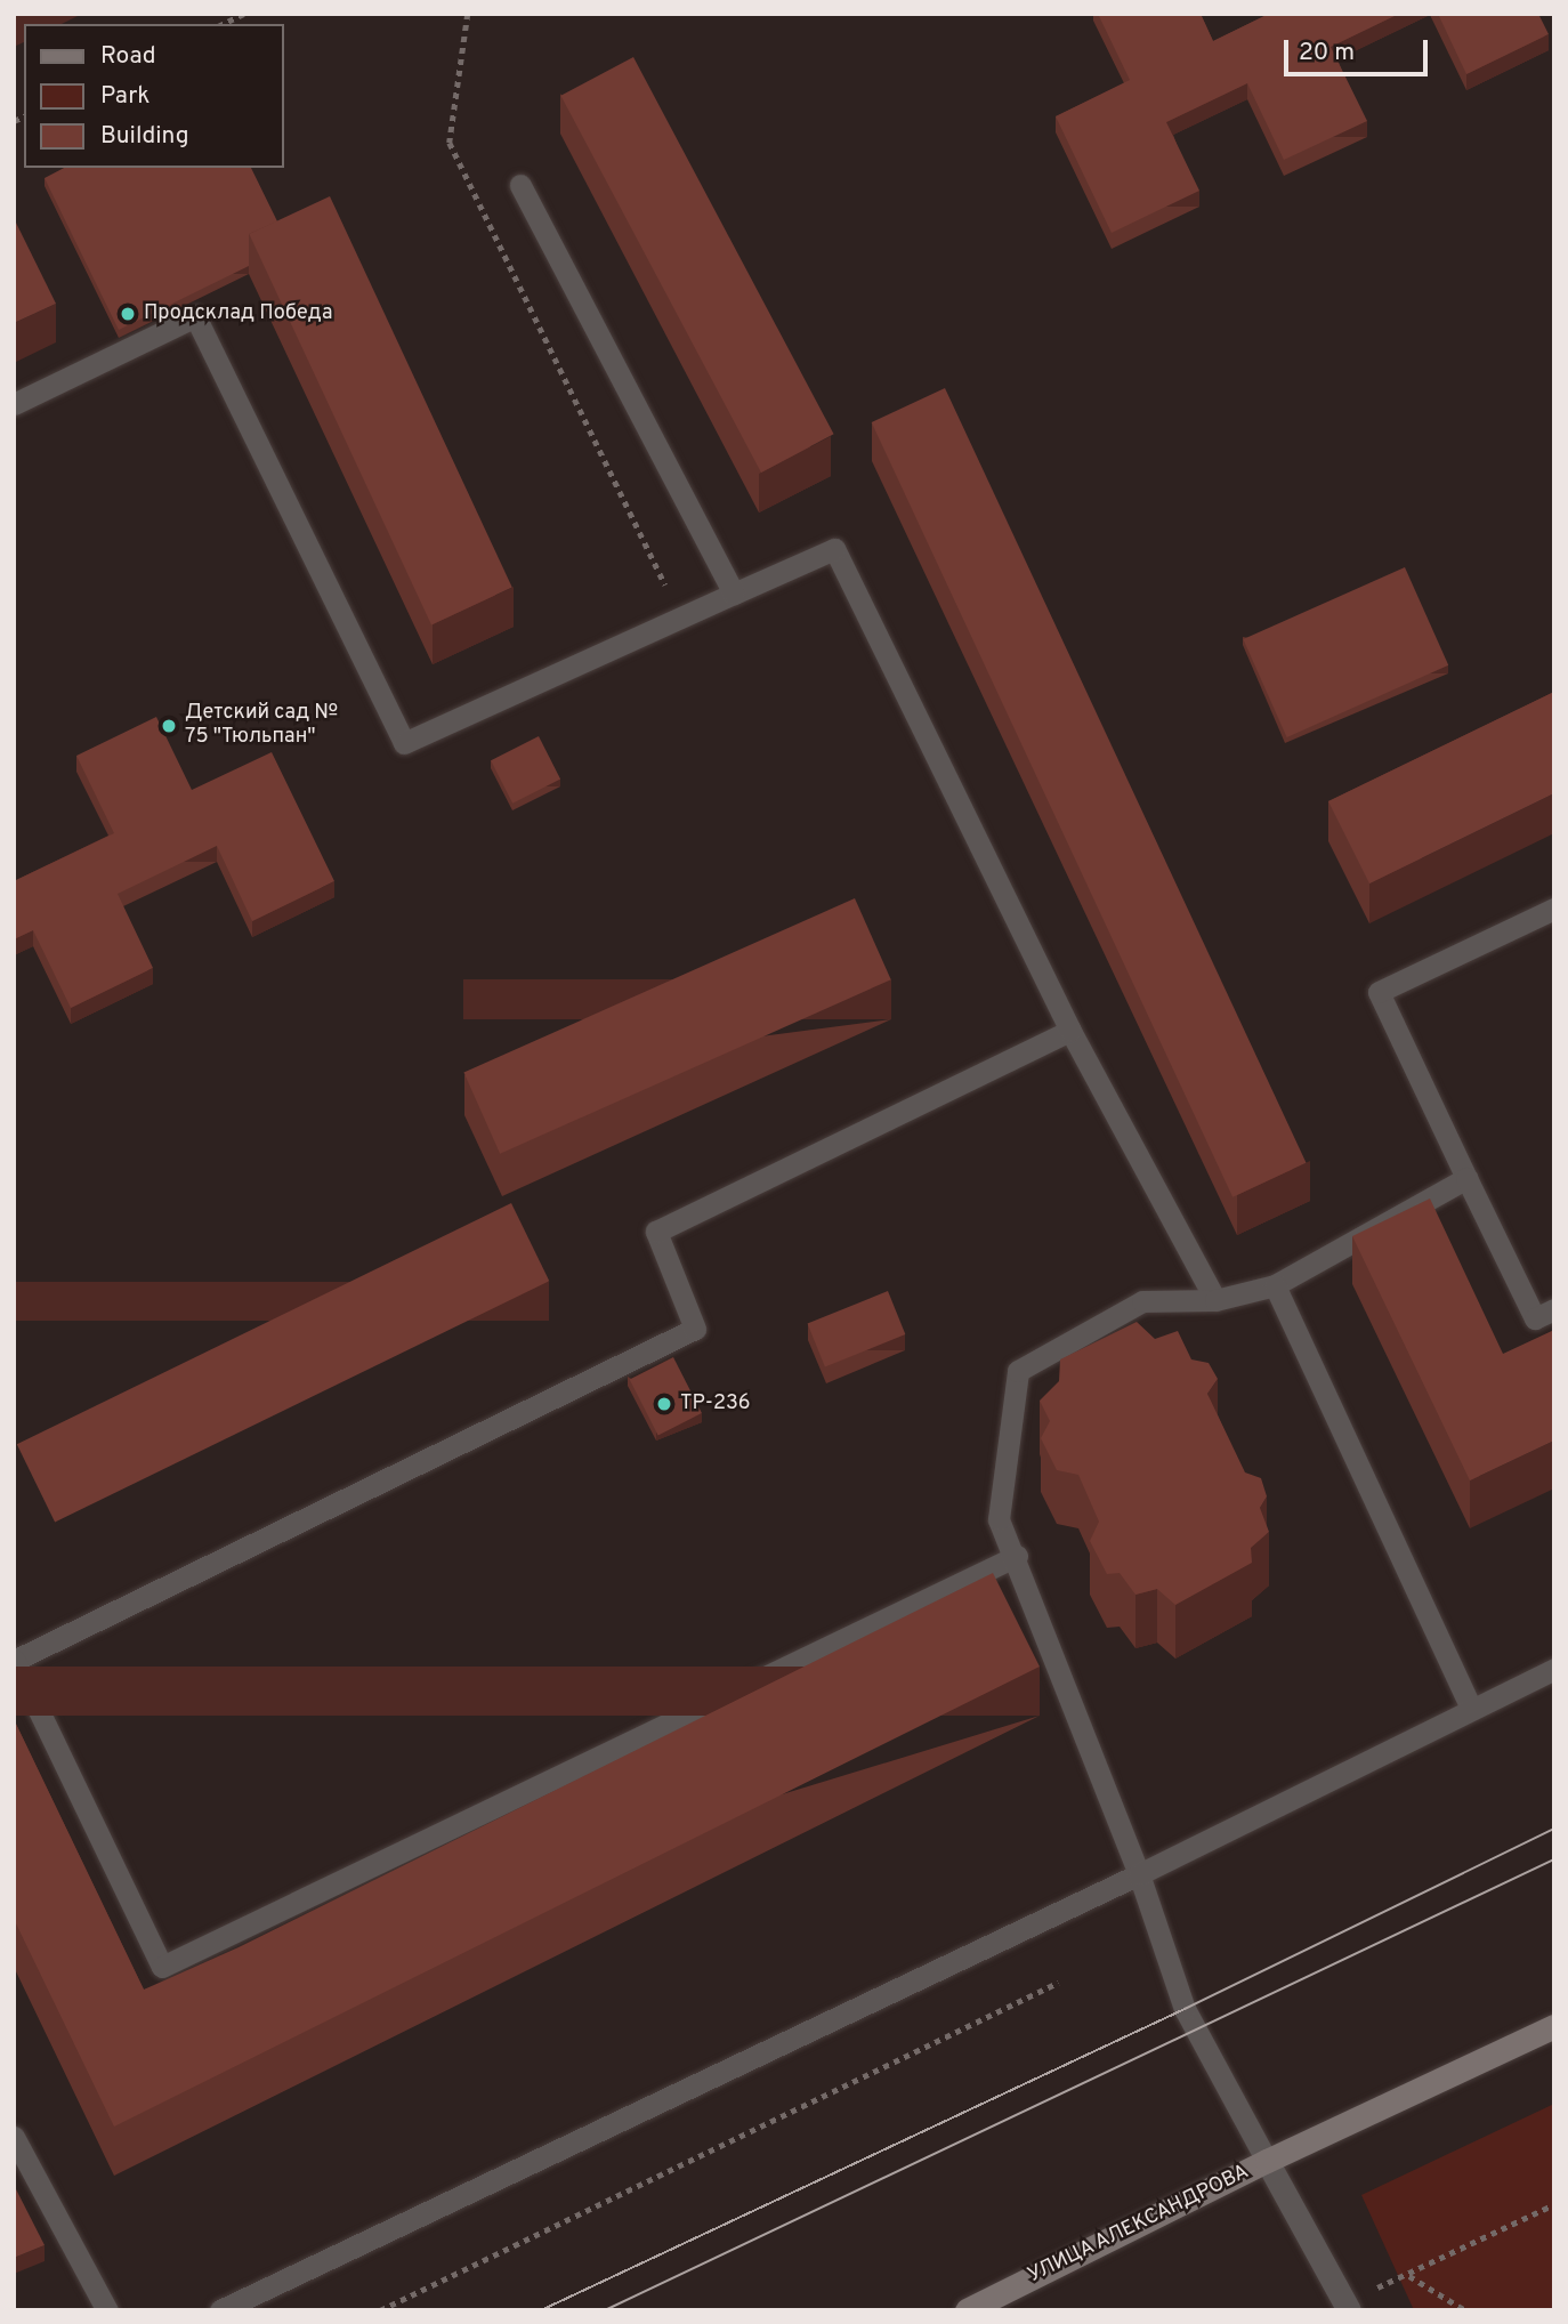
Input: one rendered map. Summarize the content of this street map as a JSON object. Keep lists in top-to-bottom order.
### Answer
{
  "streets": {
    "main road": ["УЛИЦА АЛЕКСАНДРОВА"]
  },
  "places": ["Продсклад Победа", "Детский сад № 75 \"Тюльпан\"", "ТР-236"],
  "legend": ["Road", "Park", "Building"],
  "scale_bar": "20 m"
}
